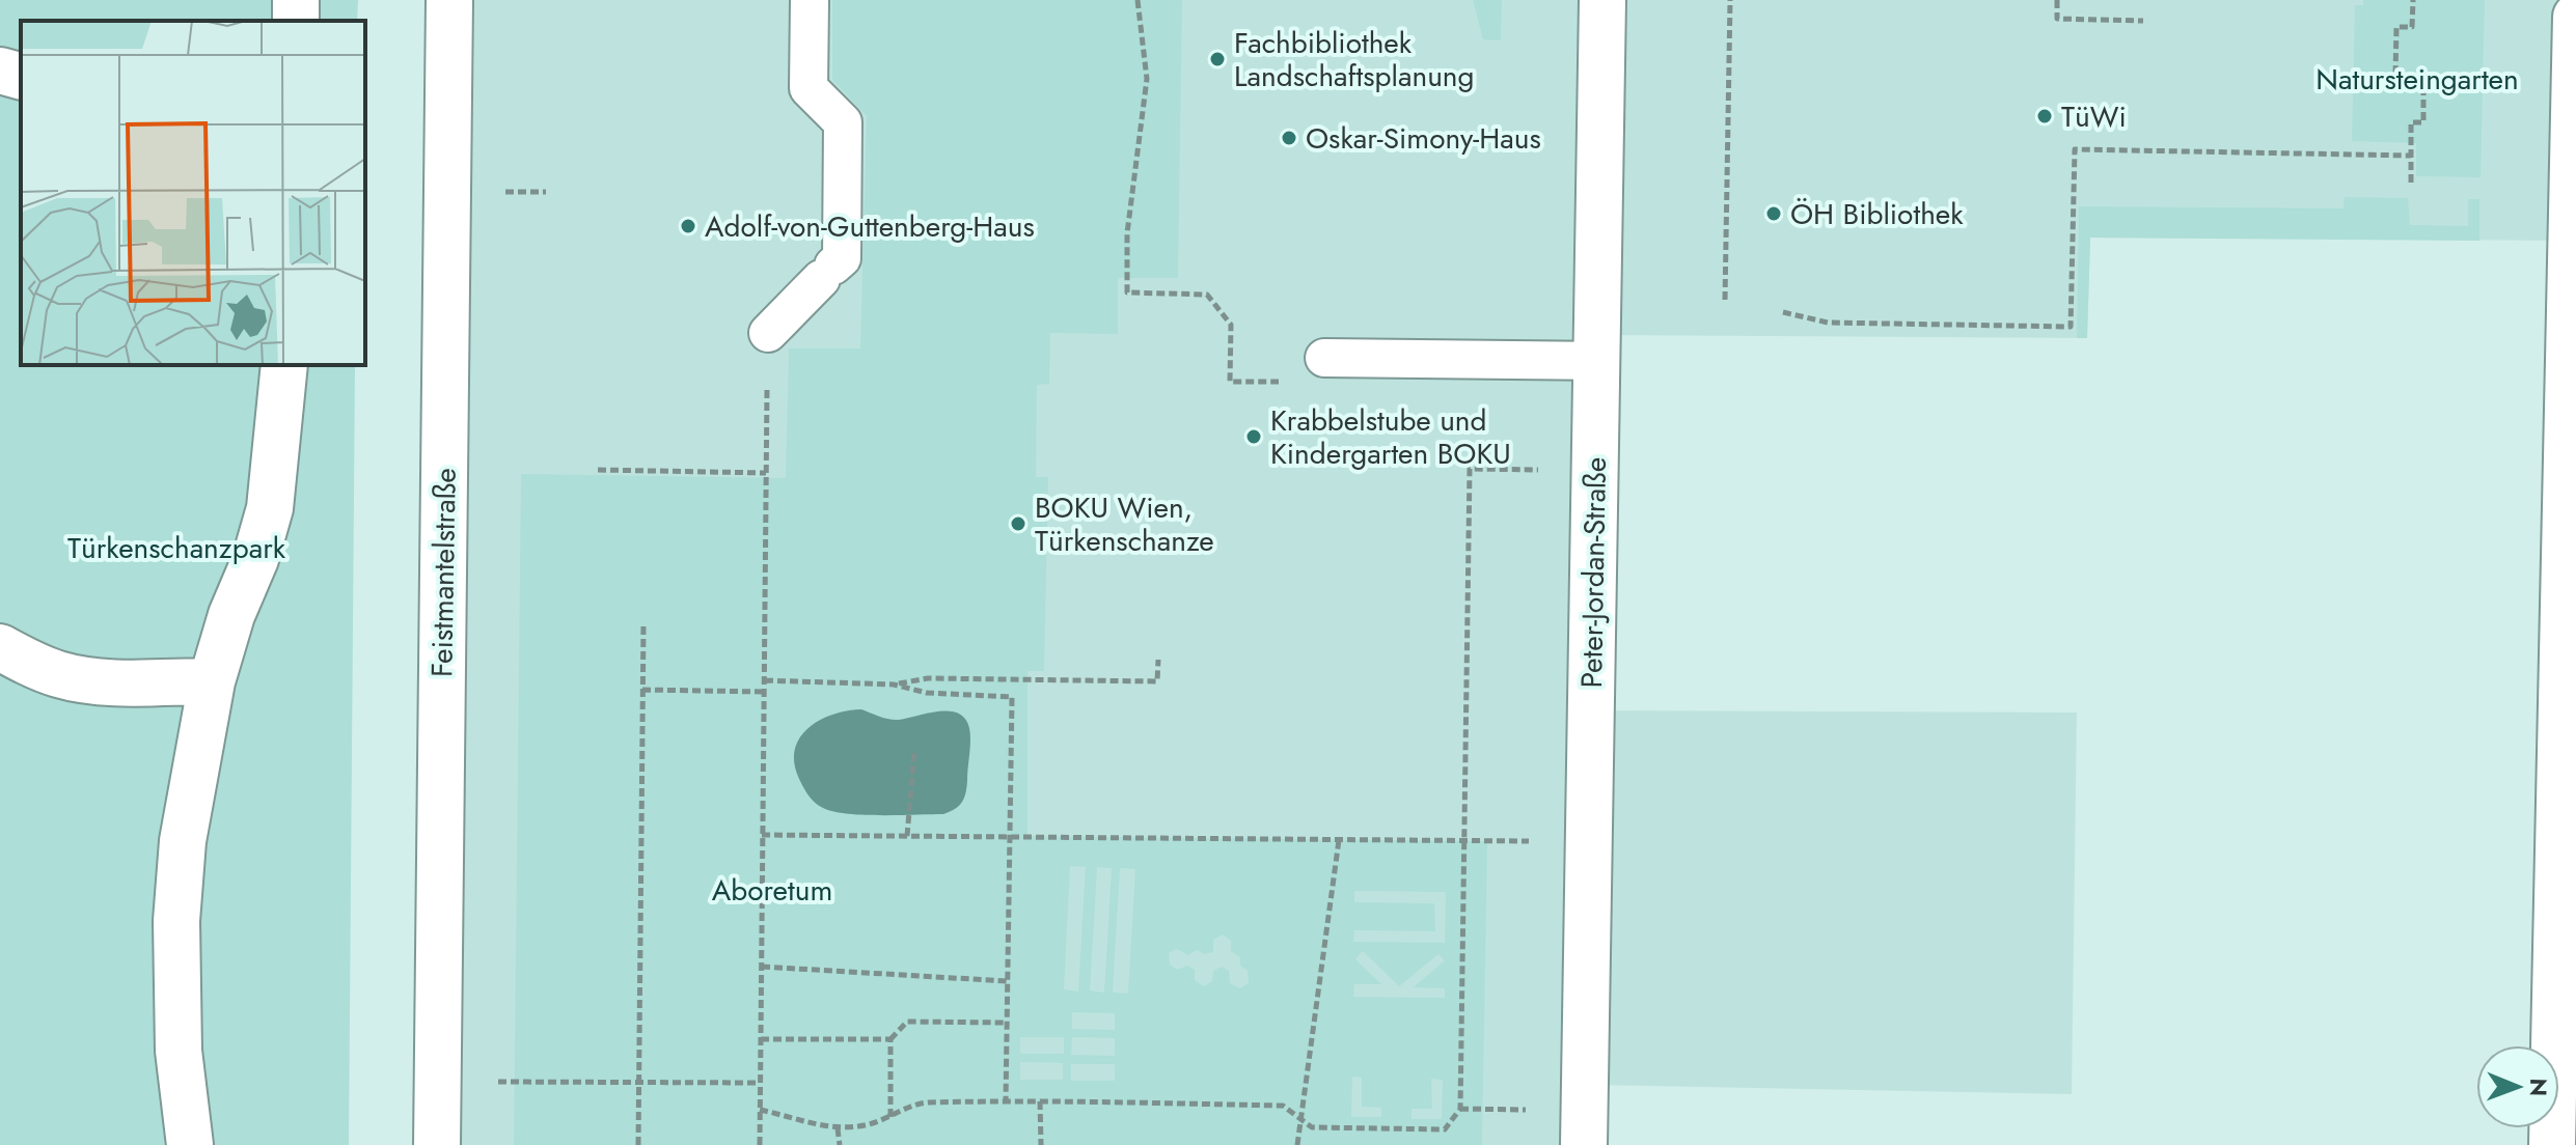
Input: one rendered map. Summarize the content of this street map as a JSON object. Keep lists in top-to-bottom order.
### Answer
{
  "streets": {
    "street": ["Feistmantelstraße", "Peter-Jordan-Straße"]
  },
  "parks": ["Natursteingarten", "Türkenschanzpark", "Aboretum"],
  "places": [
    "Fachbibliothek Landschaftsplanung",
    "TüWi",
    "Oskar-Simony-Haus",
    "ÖH Bibliothek",
    "Adolf-von-Guttenberg-Haus",
    "Krabbelstube und Kindergarten BOKU",
    "BOKU Wien, Türkenschanze"
  ],
  "north": "right"
}
